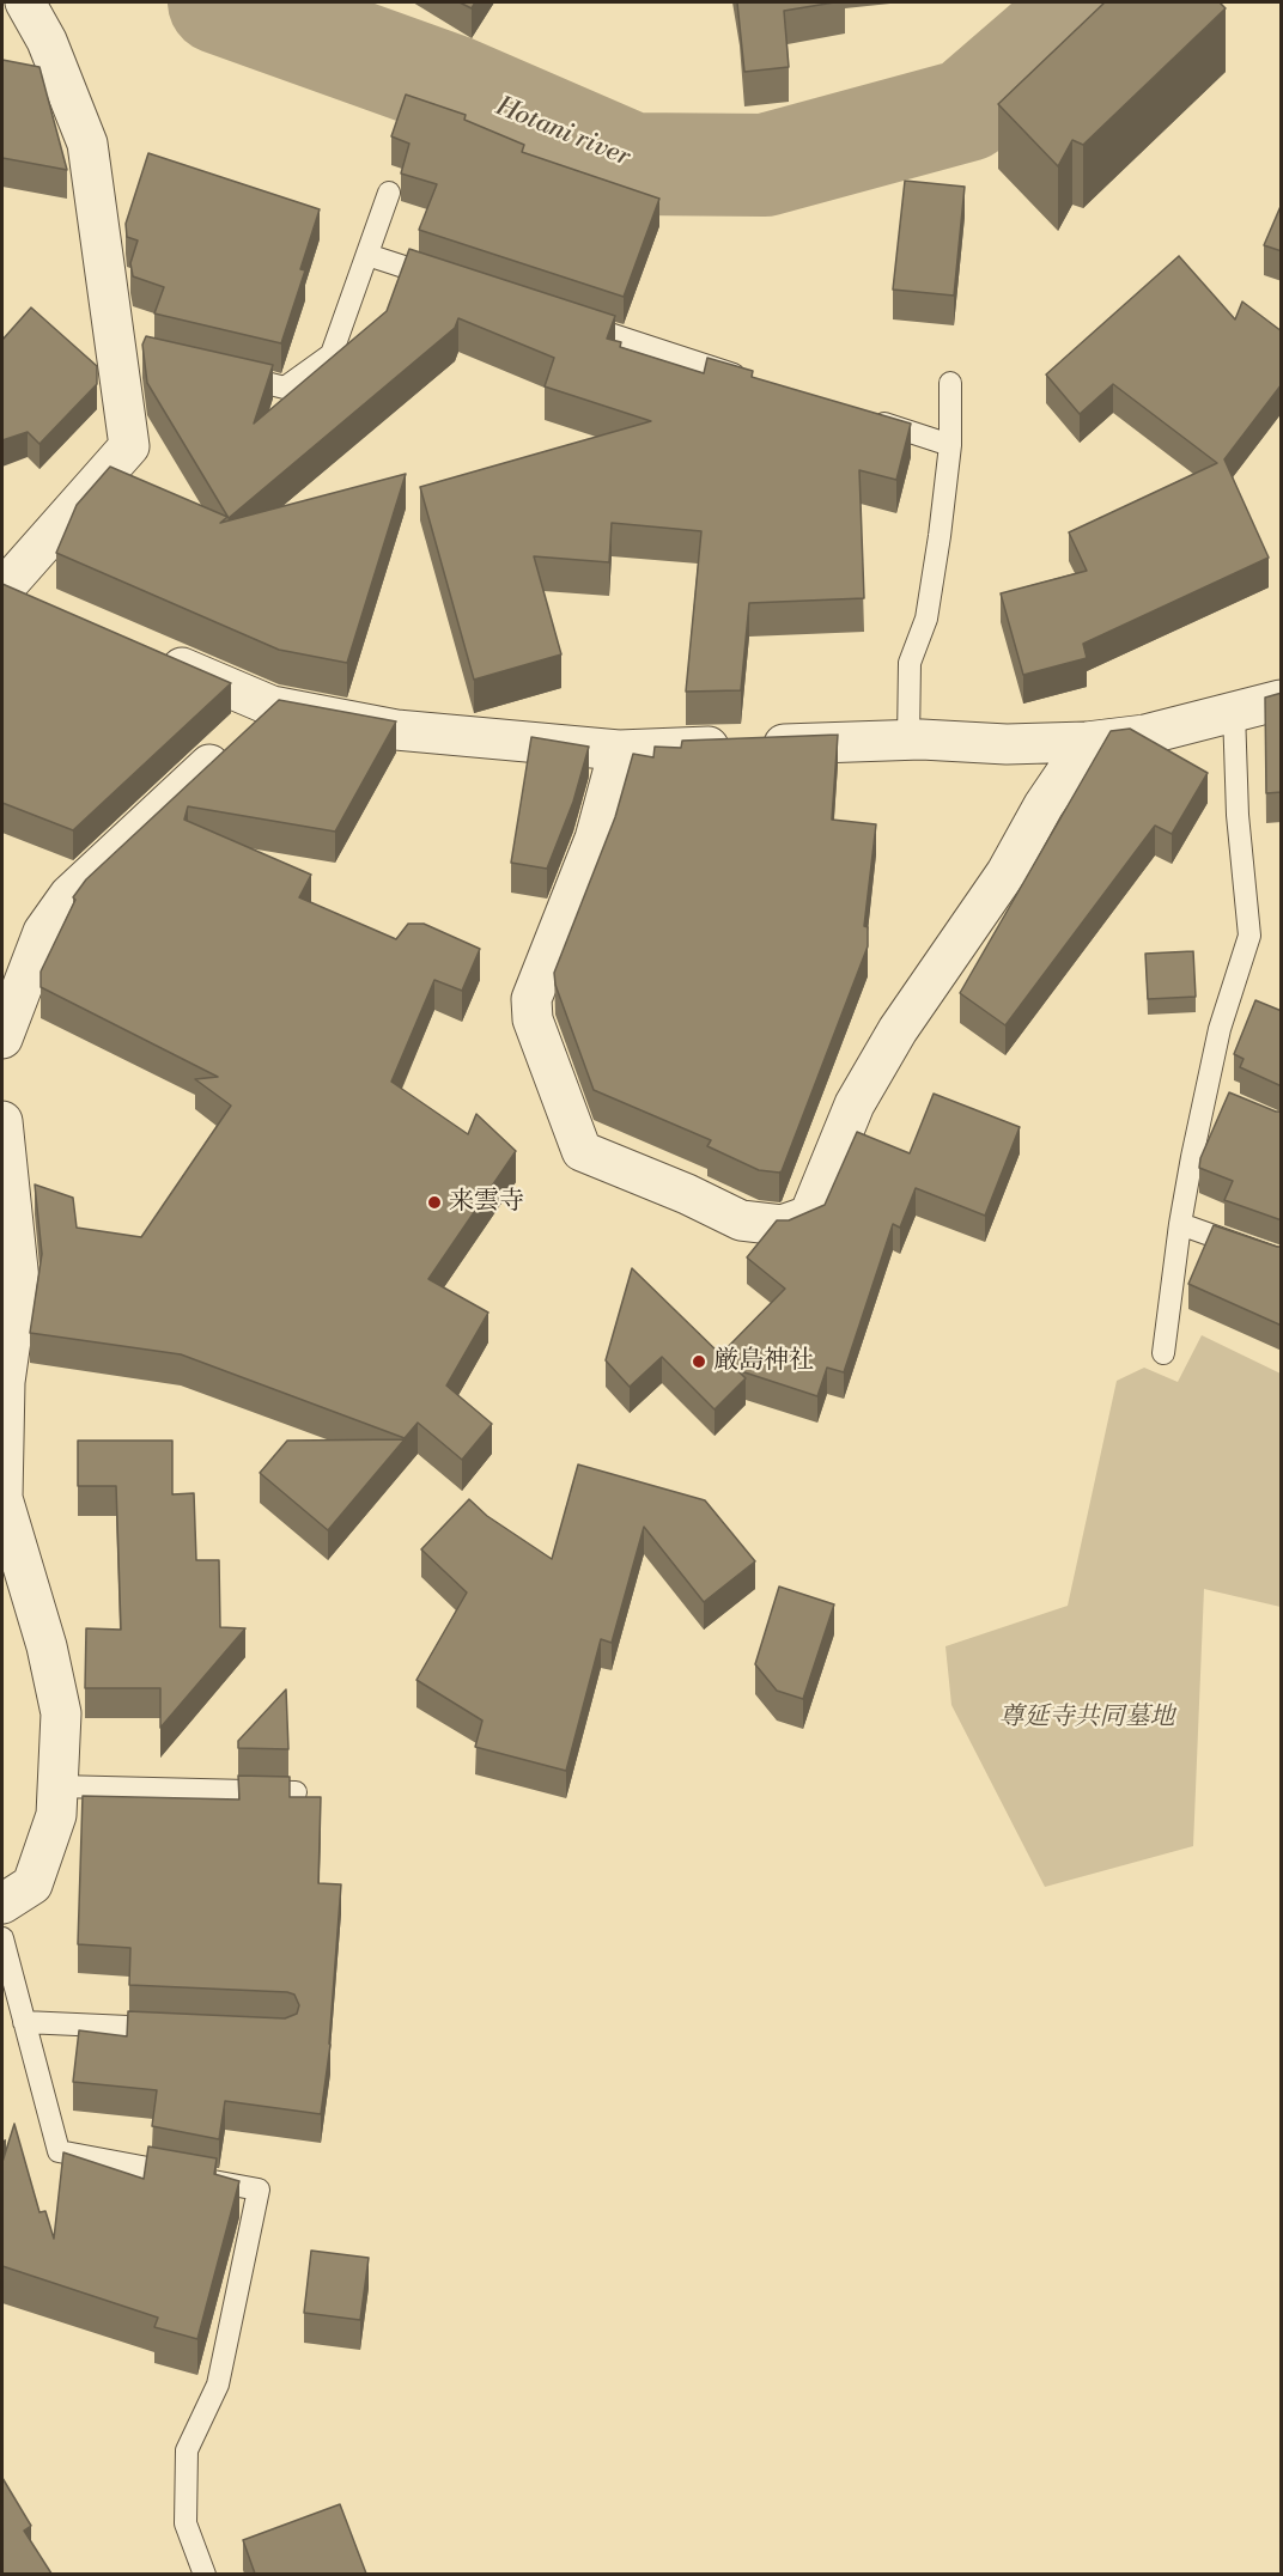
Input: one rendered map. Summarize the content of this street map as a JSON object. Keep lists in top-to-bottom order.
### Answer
{
  "water": ["Hotani river"],
  "parks": ["尊延寺共同墓地"],
  "places": ["来雲寺", "厳島神社"]
}
